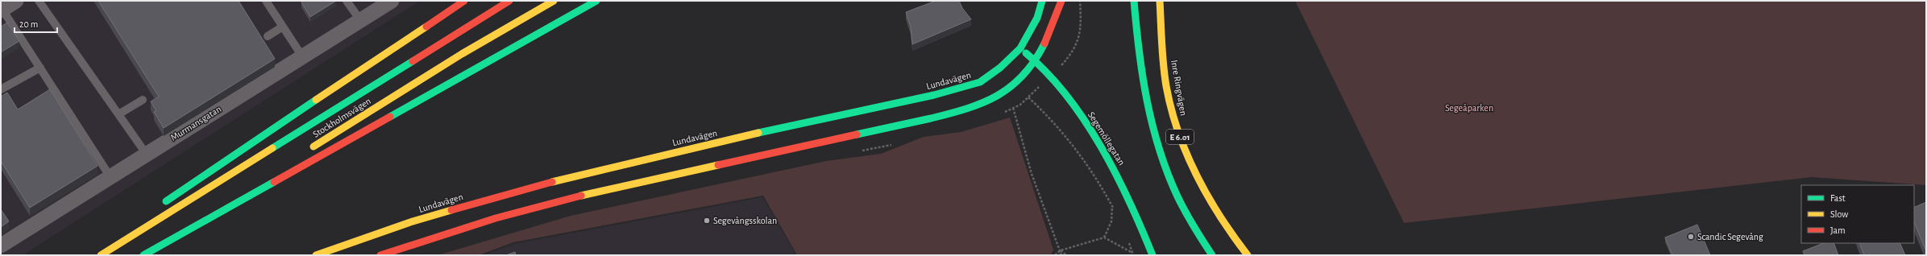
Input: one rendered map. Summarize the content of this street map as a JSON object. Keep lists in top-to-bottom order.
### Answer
{
  "streets": {
    "main road": [
      "Lundavägen",
      "Inre Ringvägen",
      "Stockholmsvägen",
      "E 6.01",
      "Segemöllegatan"
    ],
    "street": ["Murmansgatan"]
  },
  "crossings": [
    ["Lundavägen", "Segemöllegatan"]
  ],
  "parks": ["Segeåparken"],
  "places": ["Segevångsskolan", "Scandic Segevång"],
  "legend": ["Fast", "Slow", "Jam"],
  "scale_bar": "20 m"
}
